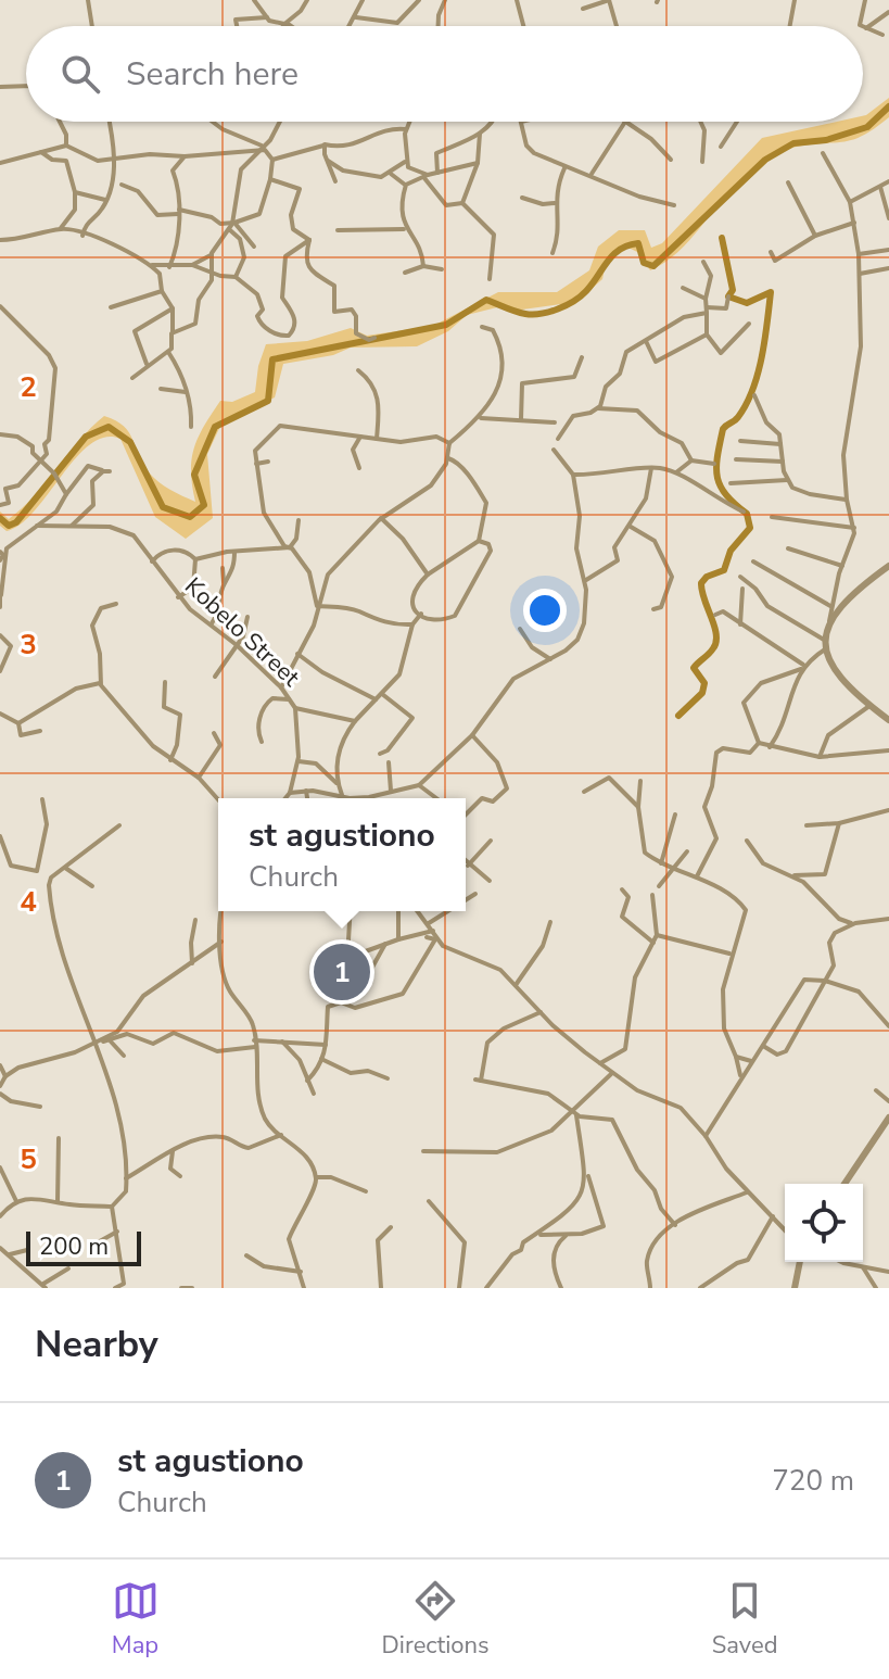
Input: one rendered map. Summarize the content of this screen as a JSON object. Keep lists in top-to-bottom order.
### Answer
{
  "streets": {
    "street": ["Kobelo Street"]
  },
  "scale_bar": "200 m",
  "page": {
    "search": "Search here",
    "popup": ["st agustiono", "Church"],
    "pins": "1",
    "scale": "200 m",
    "heading": "Nearby",
    "list": [
      {
        "mark": "1",
        "name": "st agustiono",
        "note": "Church",
        "value": "720 m"
      }
    ],
    "nav": ["Map", "Directions", "Saved"]
  },
  "grid": {
    "rows": [
      "2",
      "3",
      "4",
      "5"
    ]
  }
}
